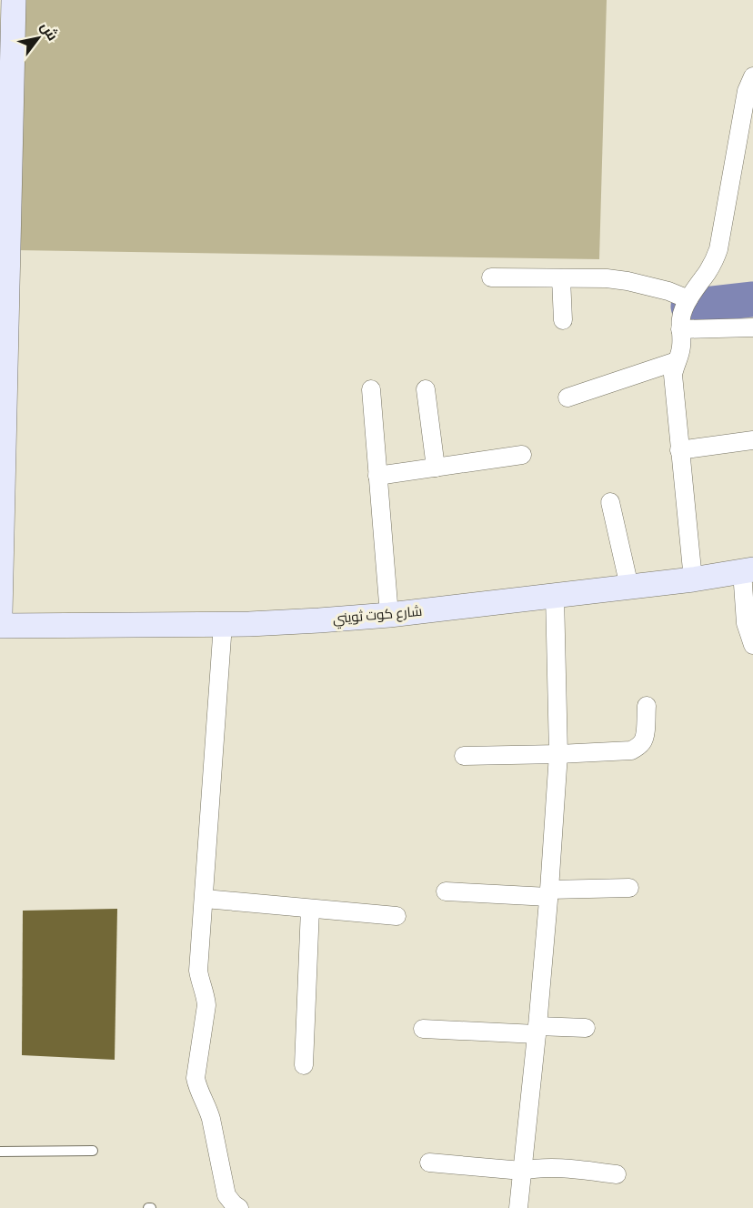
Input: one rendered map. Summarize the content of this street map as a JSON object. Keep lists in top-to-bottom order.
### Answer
{
  "streets": {
    "main road": ["شارع كوت ثويني"]
  },
  "north": "top right"
}
